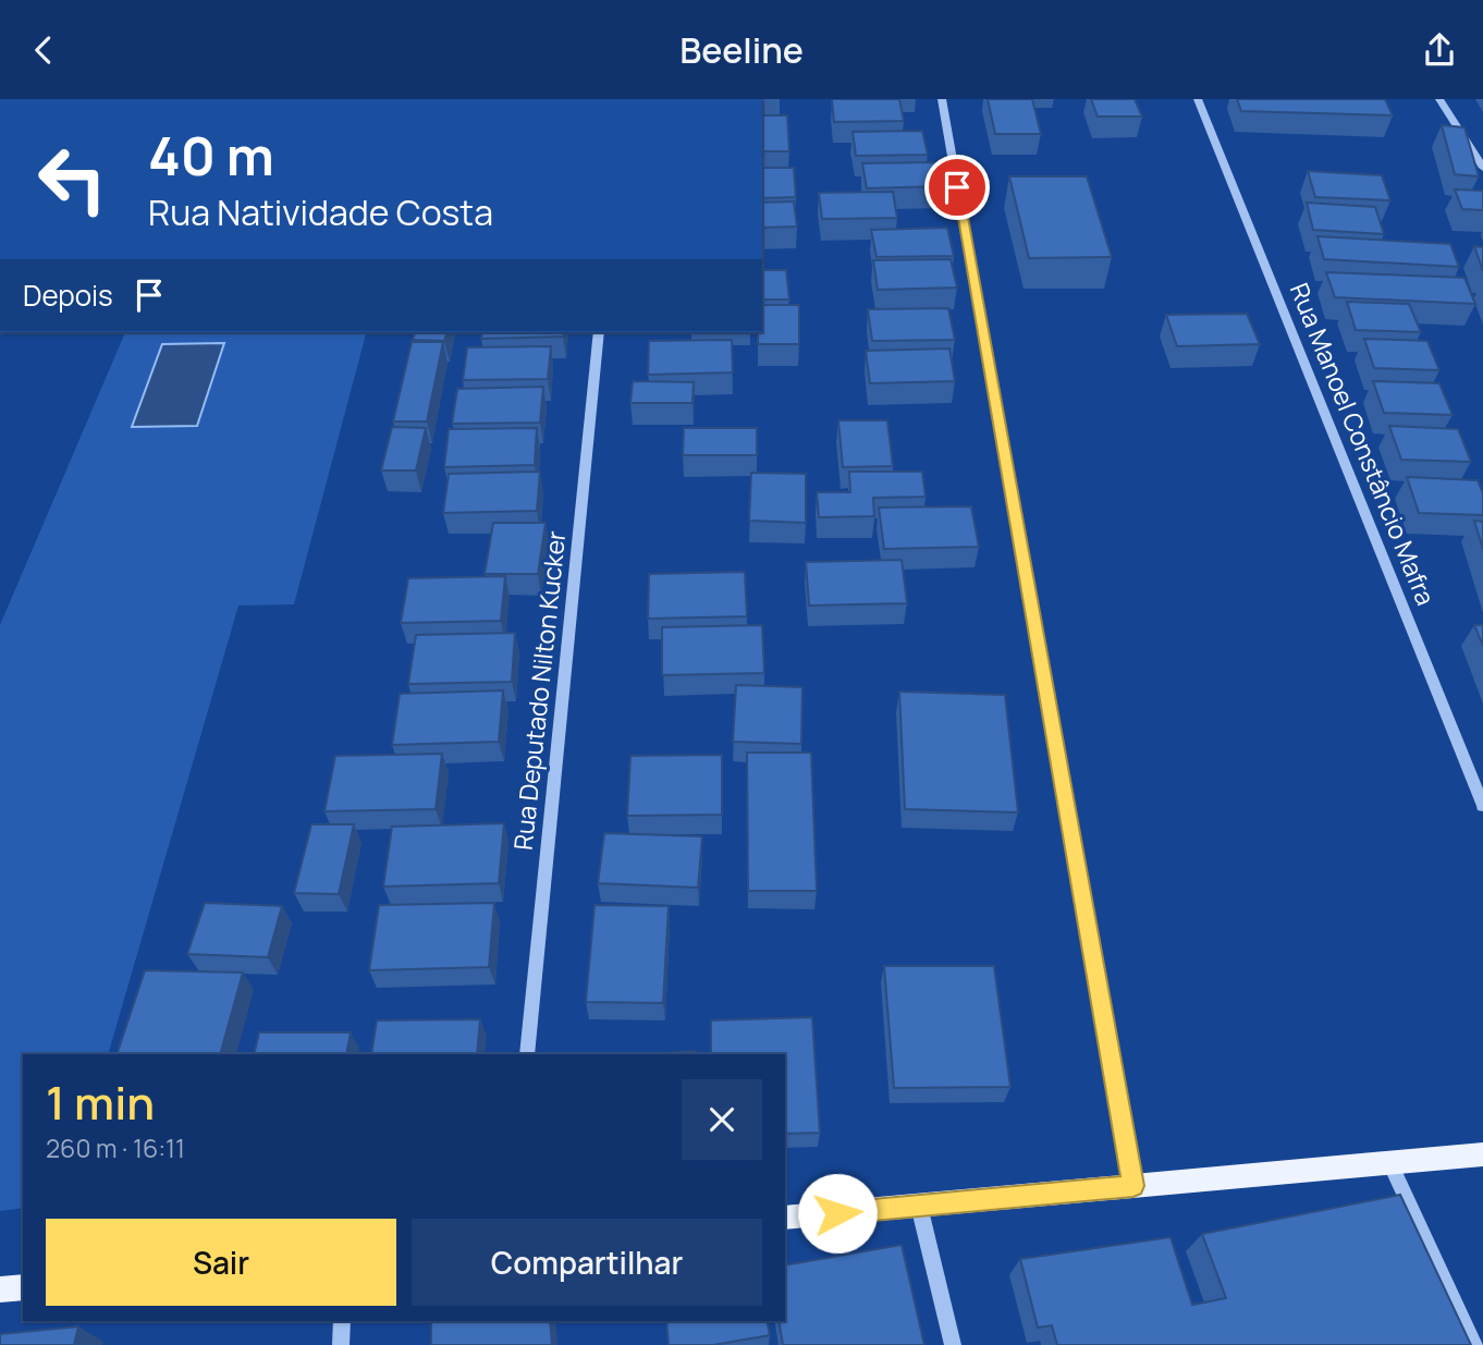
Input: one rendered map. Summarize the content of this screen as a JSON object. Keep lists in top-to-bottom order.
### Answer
{
  "streets": {
    "street": ["Rua Manoel Constâncio Mafra", "Rua Deputado Nilton Kucker"]
  },
  "page": {
    "header": "Beeline",
    "turn": ["40 m", "Rua Natividade Costa"],
    "then": "Depois",
    "heading": ["1 min", "260 m · 16:11"],
    "buttons": ["Sair", "Compartilhar"]
  }
}
